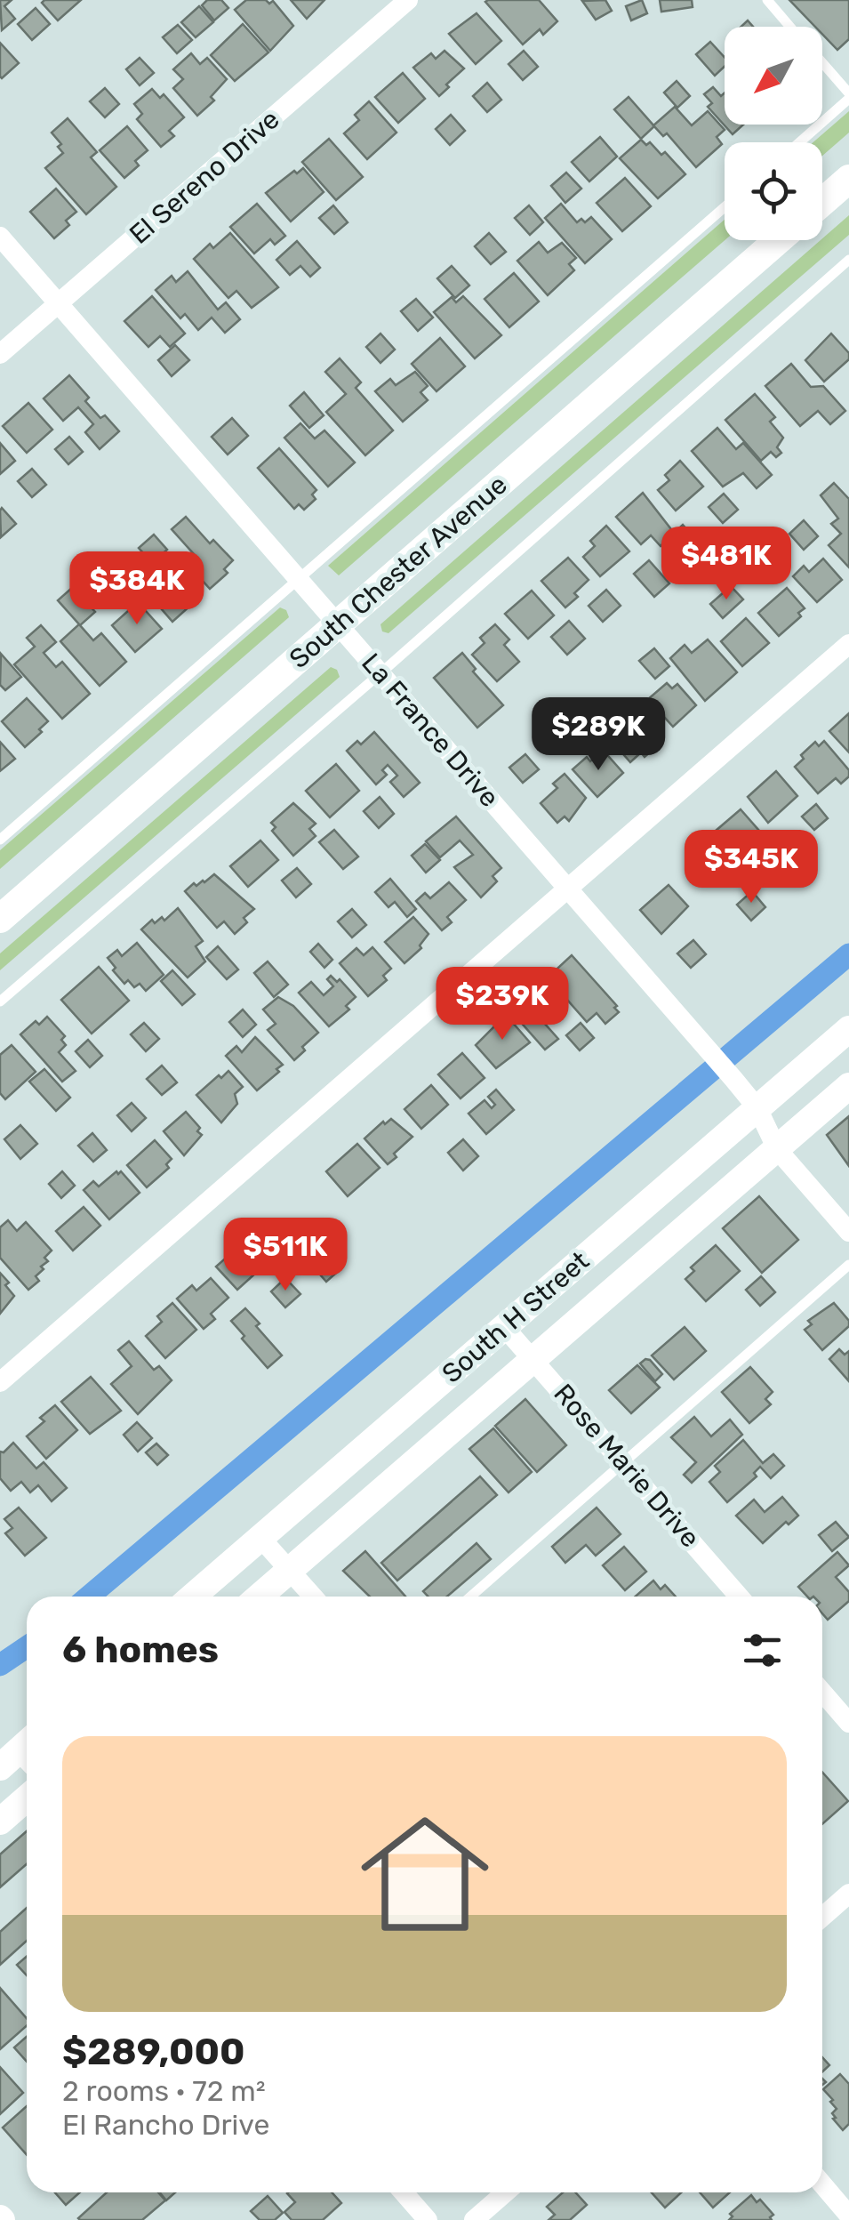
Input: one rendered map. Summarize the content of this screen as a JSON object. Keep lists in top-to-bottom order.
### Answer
{
  "streets": {
    "main road": ["South Chester Avenue"],
    "street": [
      "El Sereno Drive",
      "La France Drive",
      "South H Street",
      "Rose Marie Drive"
    ]
  },
  "crossings": [
    ["El Sereno Drive", "La France Drive"],
    ["South Chester Avenue", "La France Drive"],
    ["La France Drive", "South H Street"],
    ["South H Street", "Rose Marie Drive"]
  ],
  "north": "bottom left",
  "page": {
    "price": [
      "$481K",
      "$384K",
      "$289K",
      "$345K",
      "$239K",
      "$511K"
    ],
    "heading": "6 homes",
    "list": [
      {
        "name": "$289,000",
        "note": "2 rooms · 72 m² · El Rancho Drive"
      }
    ]
  }
}
